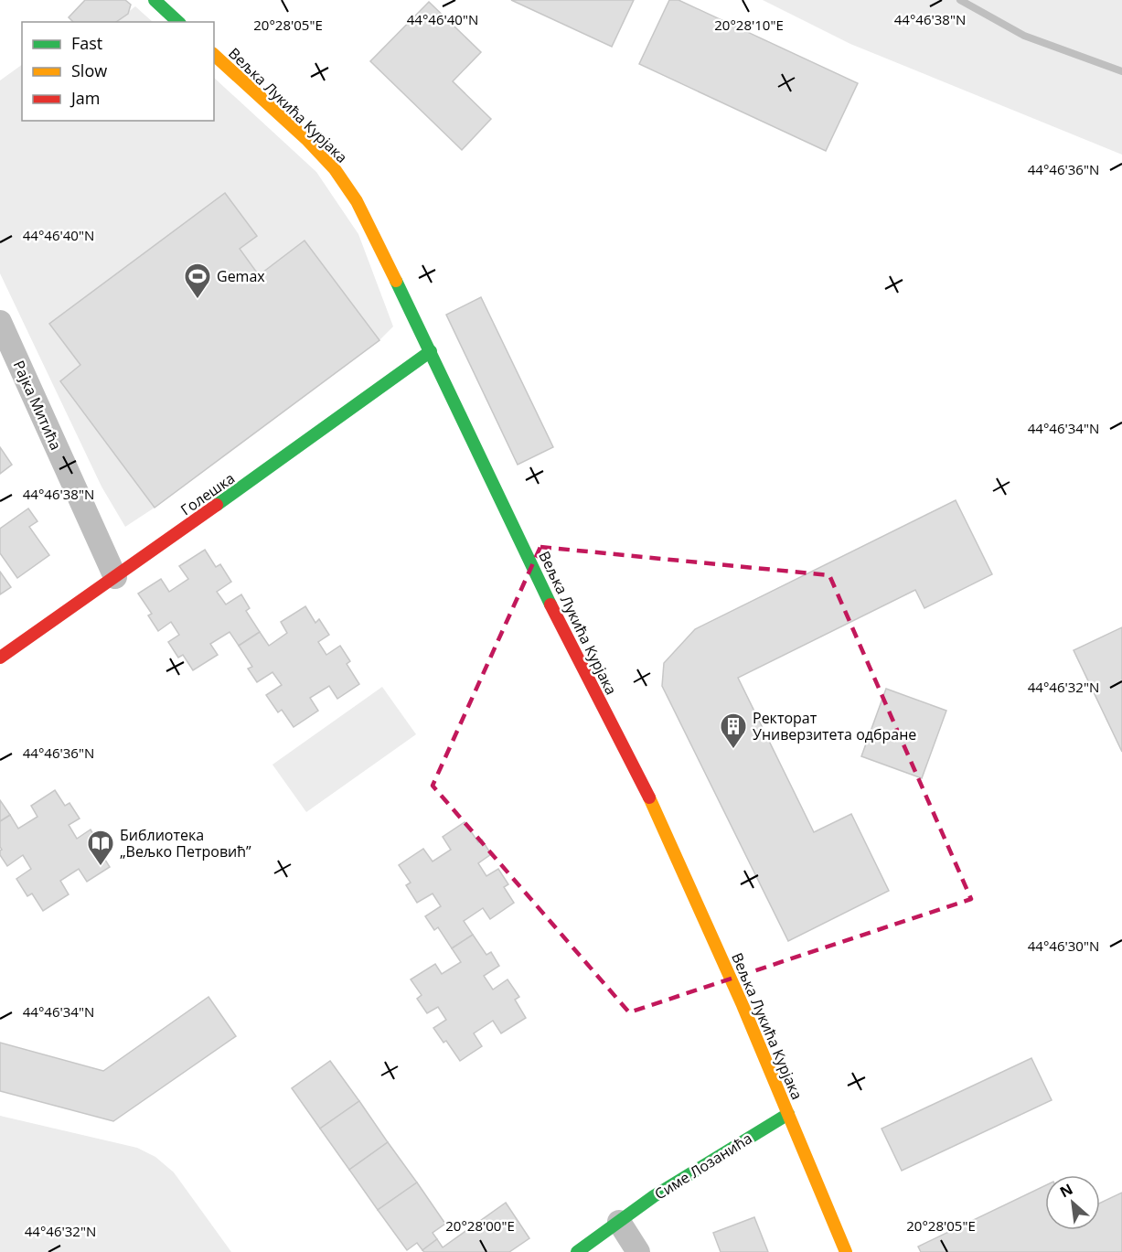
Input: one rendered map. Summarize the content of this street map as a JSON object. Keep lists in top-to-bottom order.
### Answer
{
  "streets": {
    "street": [
      "Вељка Лукића Курјака",
      "Рајка Митића",
      "Голешка",
      "Симе Лозанића"
    ]
  },
  "crossings": [
    ["Вељка Лукића Курјака", "Голешка"],
    ["Вељка Лукића Курјака", "Симе Лозанића"],
    ["Рајка Митића", "Голешка"]
  ],
  "places": {
    "sports": ["Gemax"],
    "building": ["Ректорат Универзитета одбране"],
    "library": ["Библиотека „Вељко Петровић”"]
  },
  "legend": ["Fast", "Slow", "Jam"],
  "north": "top left",
  "coordinates": [
    "44°46'40\"N",
    "44°46'38\"N",
    "20°28'05\"E",
    "20°28'10\"E",
    "44°46'36\"N",
    "44°46'34\"N",
    "44°46'32\"N",
    "44°46'30\"N",
    "20°28'00\"E"
  ]
}
